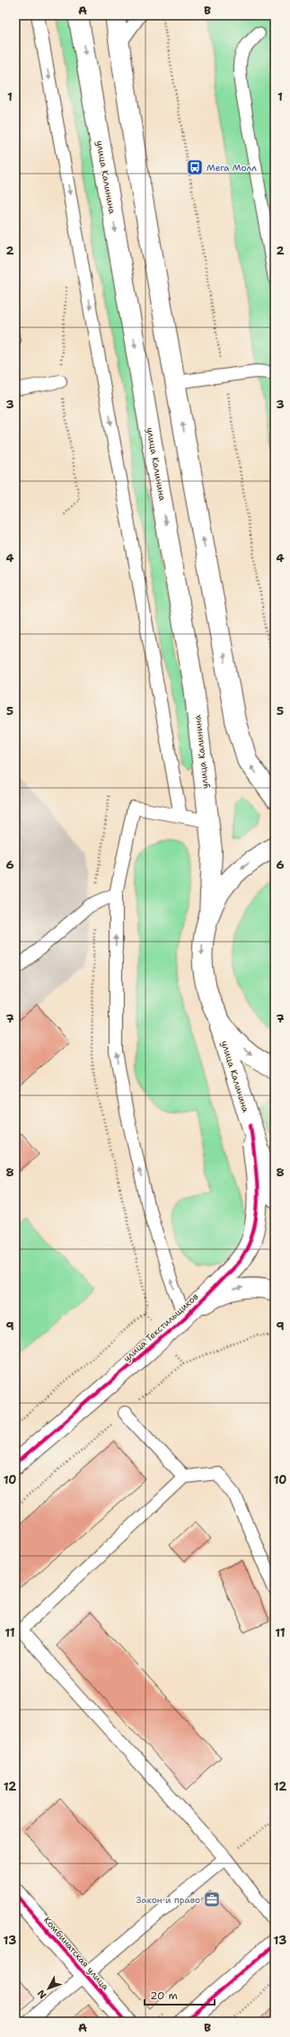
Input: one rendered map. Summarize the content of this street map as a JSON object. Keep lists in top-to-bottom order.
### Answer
{
  "streets": {
    "main road": ["улица Калинина", "улица Текстильщиков", "Комбинатская улица"]
  },
  "crossings": [
    ["улица Калинина", "улица Текстильщиков"]
  ],
  "places": {
    "bus stop": ["Мега Молл"],
    "office": ["Закон и право"]
  },
  "scale_bar": "20 m",
  "north": "bottom left",
  "grid": {
    "columns": ["A", "B"],
    "rows": [
      "1",
      "2",
      "3",
      "4",
      "5",
      "6",
      "7",
      "8",
      "9",
      "10",
      "11",
      "12",
      "13"
    ]
  }
}
